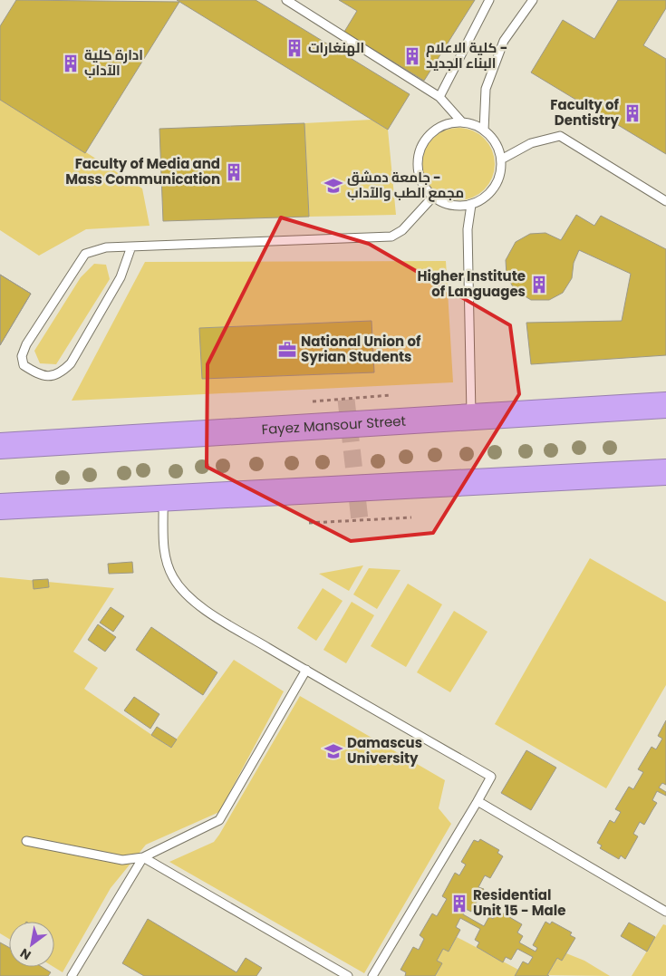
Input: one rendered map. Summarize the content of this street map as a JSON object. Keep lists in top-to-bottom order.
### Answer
{
  "streets": {
    "highway": ["Fayez Mansour Street"]
  },
  "places": {
    "building": [
      "الهنغارات",
      "كلية الاعلام - البناء الجديد",
      "ادارة كلية الآداب",
      "Faculty of Dentistry",
      "Faculty of Media and Mass Communication",
      "Higher Institute of Languages",
      "Residential Unit 15 - Male"
    ],
    "school or university": ["جامعة دمشق - مجمع الطب والآداب", "Damascus University"],
    "office": ["National Union of Syrian Students"]
  },
  "north": "bottom left"
}
